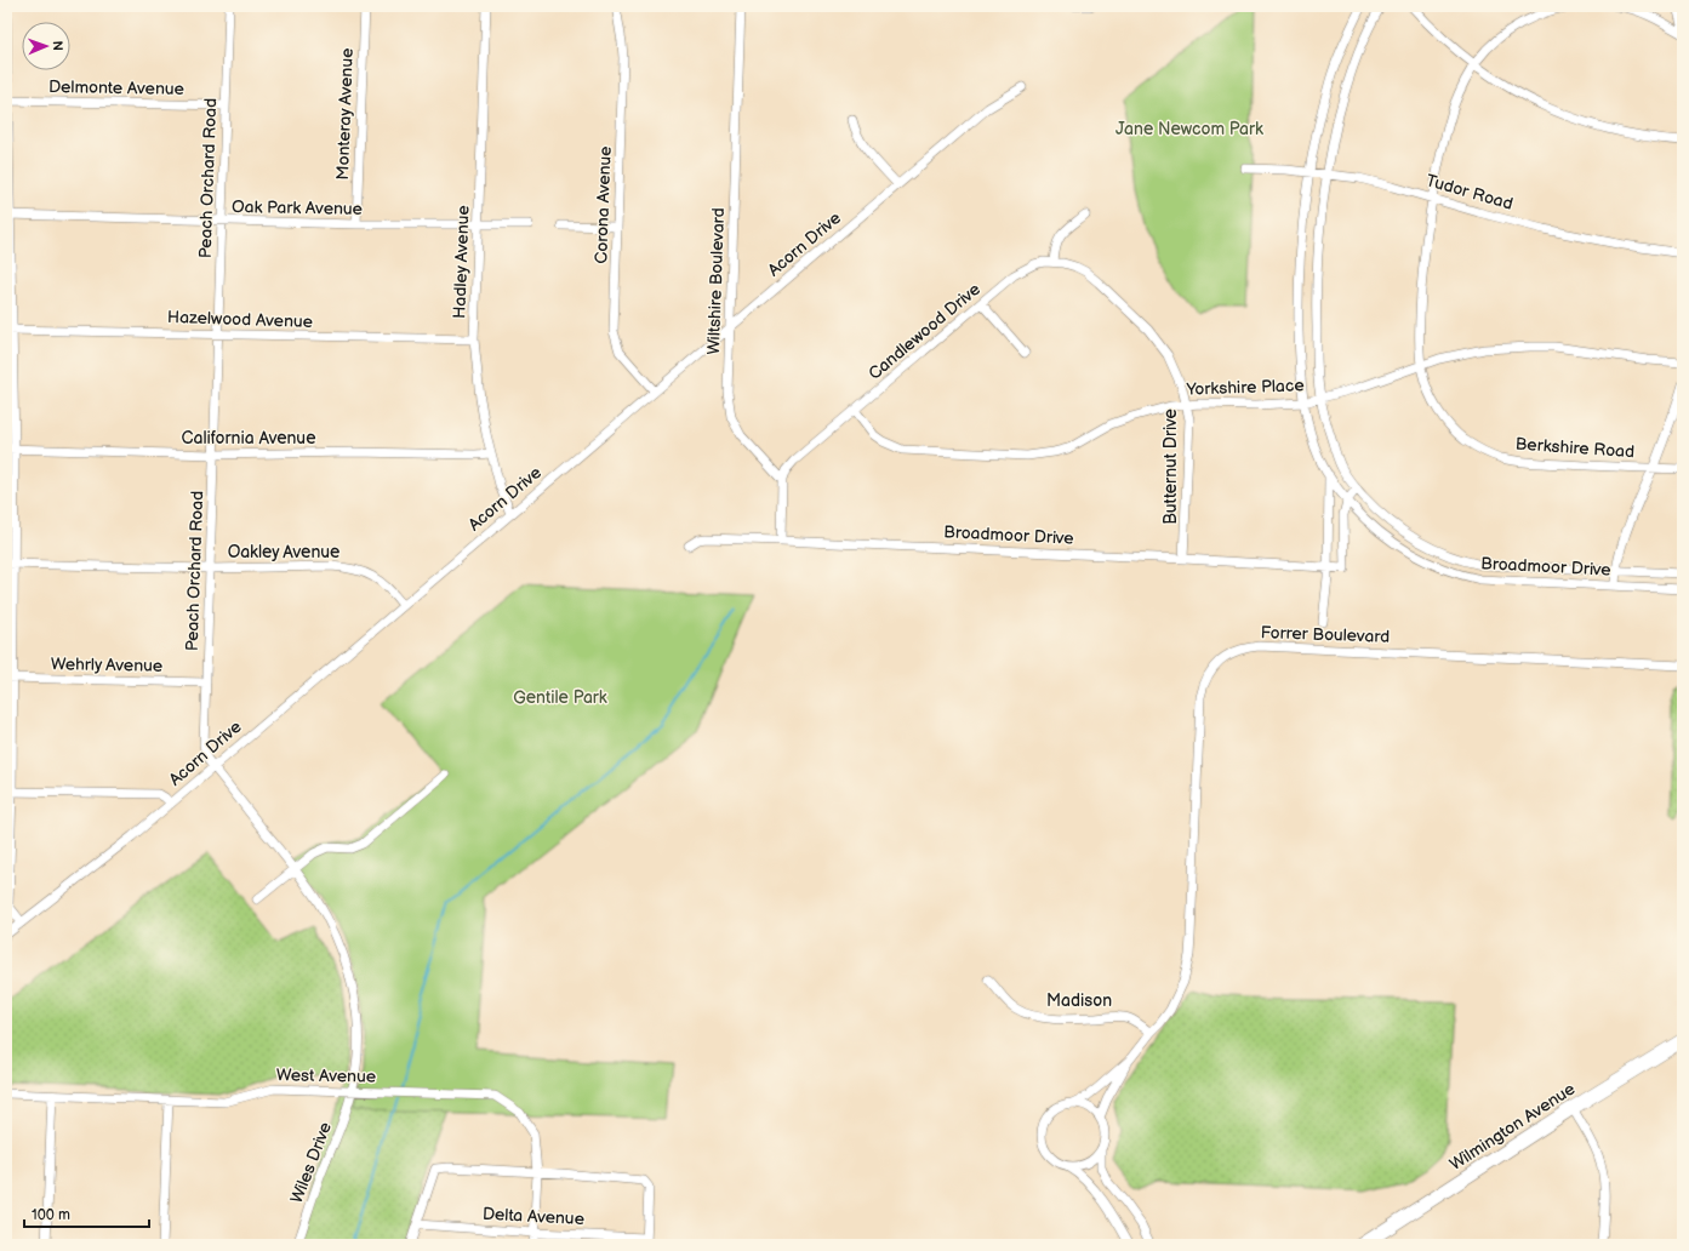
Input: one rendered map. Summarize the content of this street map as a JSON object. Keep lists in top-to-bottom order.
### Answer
{
  "streets": {
    "main road": ["Wilmington Avenue"],
    "street": [
      "Delmonte Avenue",
      "Monteray Avenue",
      "Peach Orchard Road",
      "Tudor Road",
      "Corona Avenue",
      "Oak Park Avenue",
      "Acorn Drive",
      "Hadley Avenue",
      "Wiltshire Boulevard",
      "Hazelwood Avenue",
      "Candlewood Drive",
      "Yorkshire Place",
      "California Avenue",
      "Berkshire Road",
      "Butternut Drive",
      "Broadmoor Drive",
      "Oakley Avenue",
      "Forrer Boulevard",
      "Wehrly Avenue",
      "Madison",
      "West Avenue",
      "Wiles Drive",
      "Delta Avenue"
    ]
  },
  "crossings": [
    ["Delmonte Avenue", "Peach Orchard Road"],
    ["Monteray Avenue", "Oak Park Avenue"],
    ["Peach Orchard Road", "Oak Park Avenue"],
    ["Peach Orchard Road", "Acorn Drive"],
    ["Peach Orchard Road", "Hazelwood Avenue"],
    ["Peach Orchard Road", "California Avenue"],
    ["Peach Orchard Road", "Oakley Avenue"],
    ["Peach Orchard Road", "Wehrly Avenue"],
    ["Peach Orchard Road", "West Avenue"],
    ["Peach Orchard Road", "Wiles Drive"],
    ["Tudor Road", "Berkshire Road"],
    ["Tudor Road", "Broadmoor Drive"],
    ["Corona Avenue", "Acorn Drive"],
    ["Oak Park Avenue", "Hadley Avenue"],
    ["Acorn Drive", "Hadley Avenue"],
    ["Acorn Drive", "Wiltshire Boulevard"],
    ["Acorn Drive", "Oakley Avenue"],
    ["Hadley Avenue", "Hazelwood Avenue"],
    ["Hadley Avenue", "California Avenue"],
    ["Wiltshire Boulevard", "Candlewood Drive"],
    ["Candlewood Drive", "Yorkshire Place"],
    ["Candlewood Drive", "Butternut Drive"],
    ["Yorkshire Place", "Berkshire Road"],
    ["Yorkshire Place", "Butternut Drive"],
    ["Yorkshire Place", "Broadmoor Drive"],
    ["Butternut Drive", "Broadmoor Drive"],
    ["Forrer Boulevard", "Madison"],
    ["West Avenue", "Wiles Drive"],
    ["West Avenue", "Delta Avenue"]
  ],
  "parks": ["Jane Newcom Park", "Gentile Park"],
  "scale_bar": "100 m",
  "north": "right"
}
